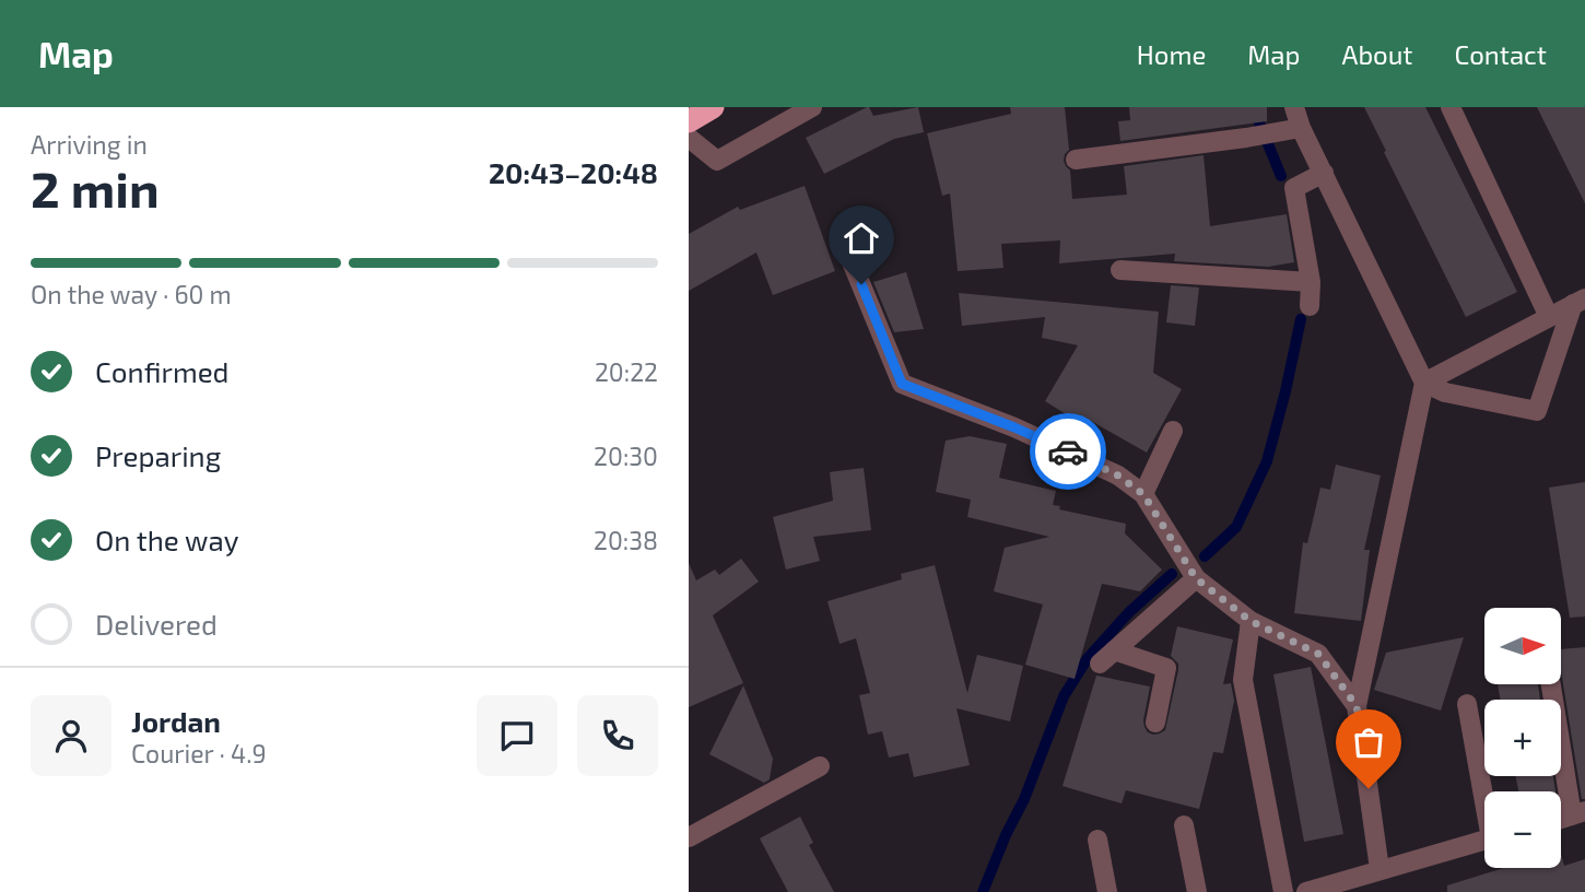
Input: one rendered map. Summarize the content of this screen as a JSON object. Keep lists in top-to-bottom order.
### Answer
{
  "north": "right",
  "page": {
    "header": "Map",
    "nav": [
      "Home",
      "Map",
      "About",
      "Contact"
    ],
    "heading": ["2 min", "Arriving in", "20:43–20:48"],
    "panel": ["Jordan", "Courier · 4.9"],
    "bar": "On the way · 60 m",
    "list": [
      ["Confirmed", "20:22"],
      ["Preparing", "20:30"],
      ["On the way", "20:38"],
      "Delivered"
    ],
    "map_buttons": ["+", "−"]
  }
}
